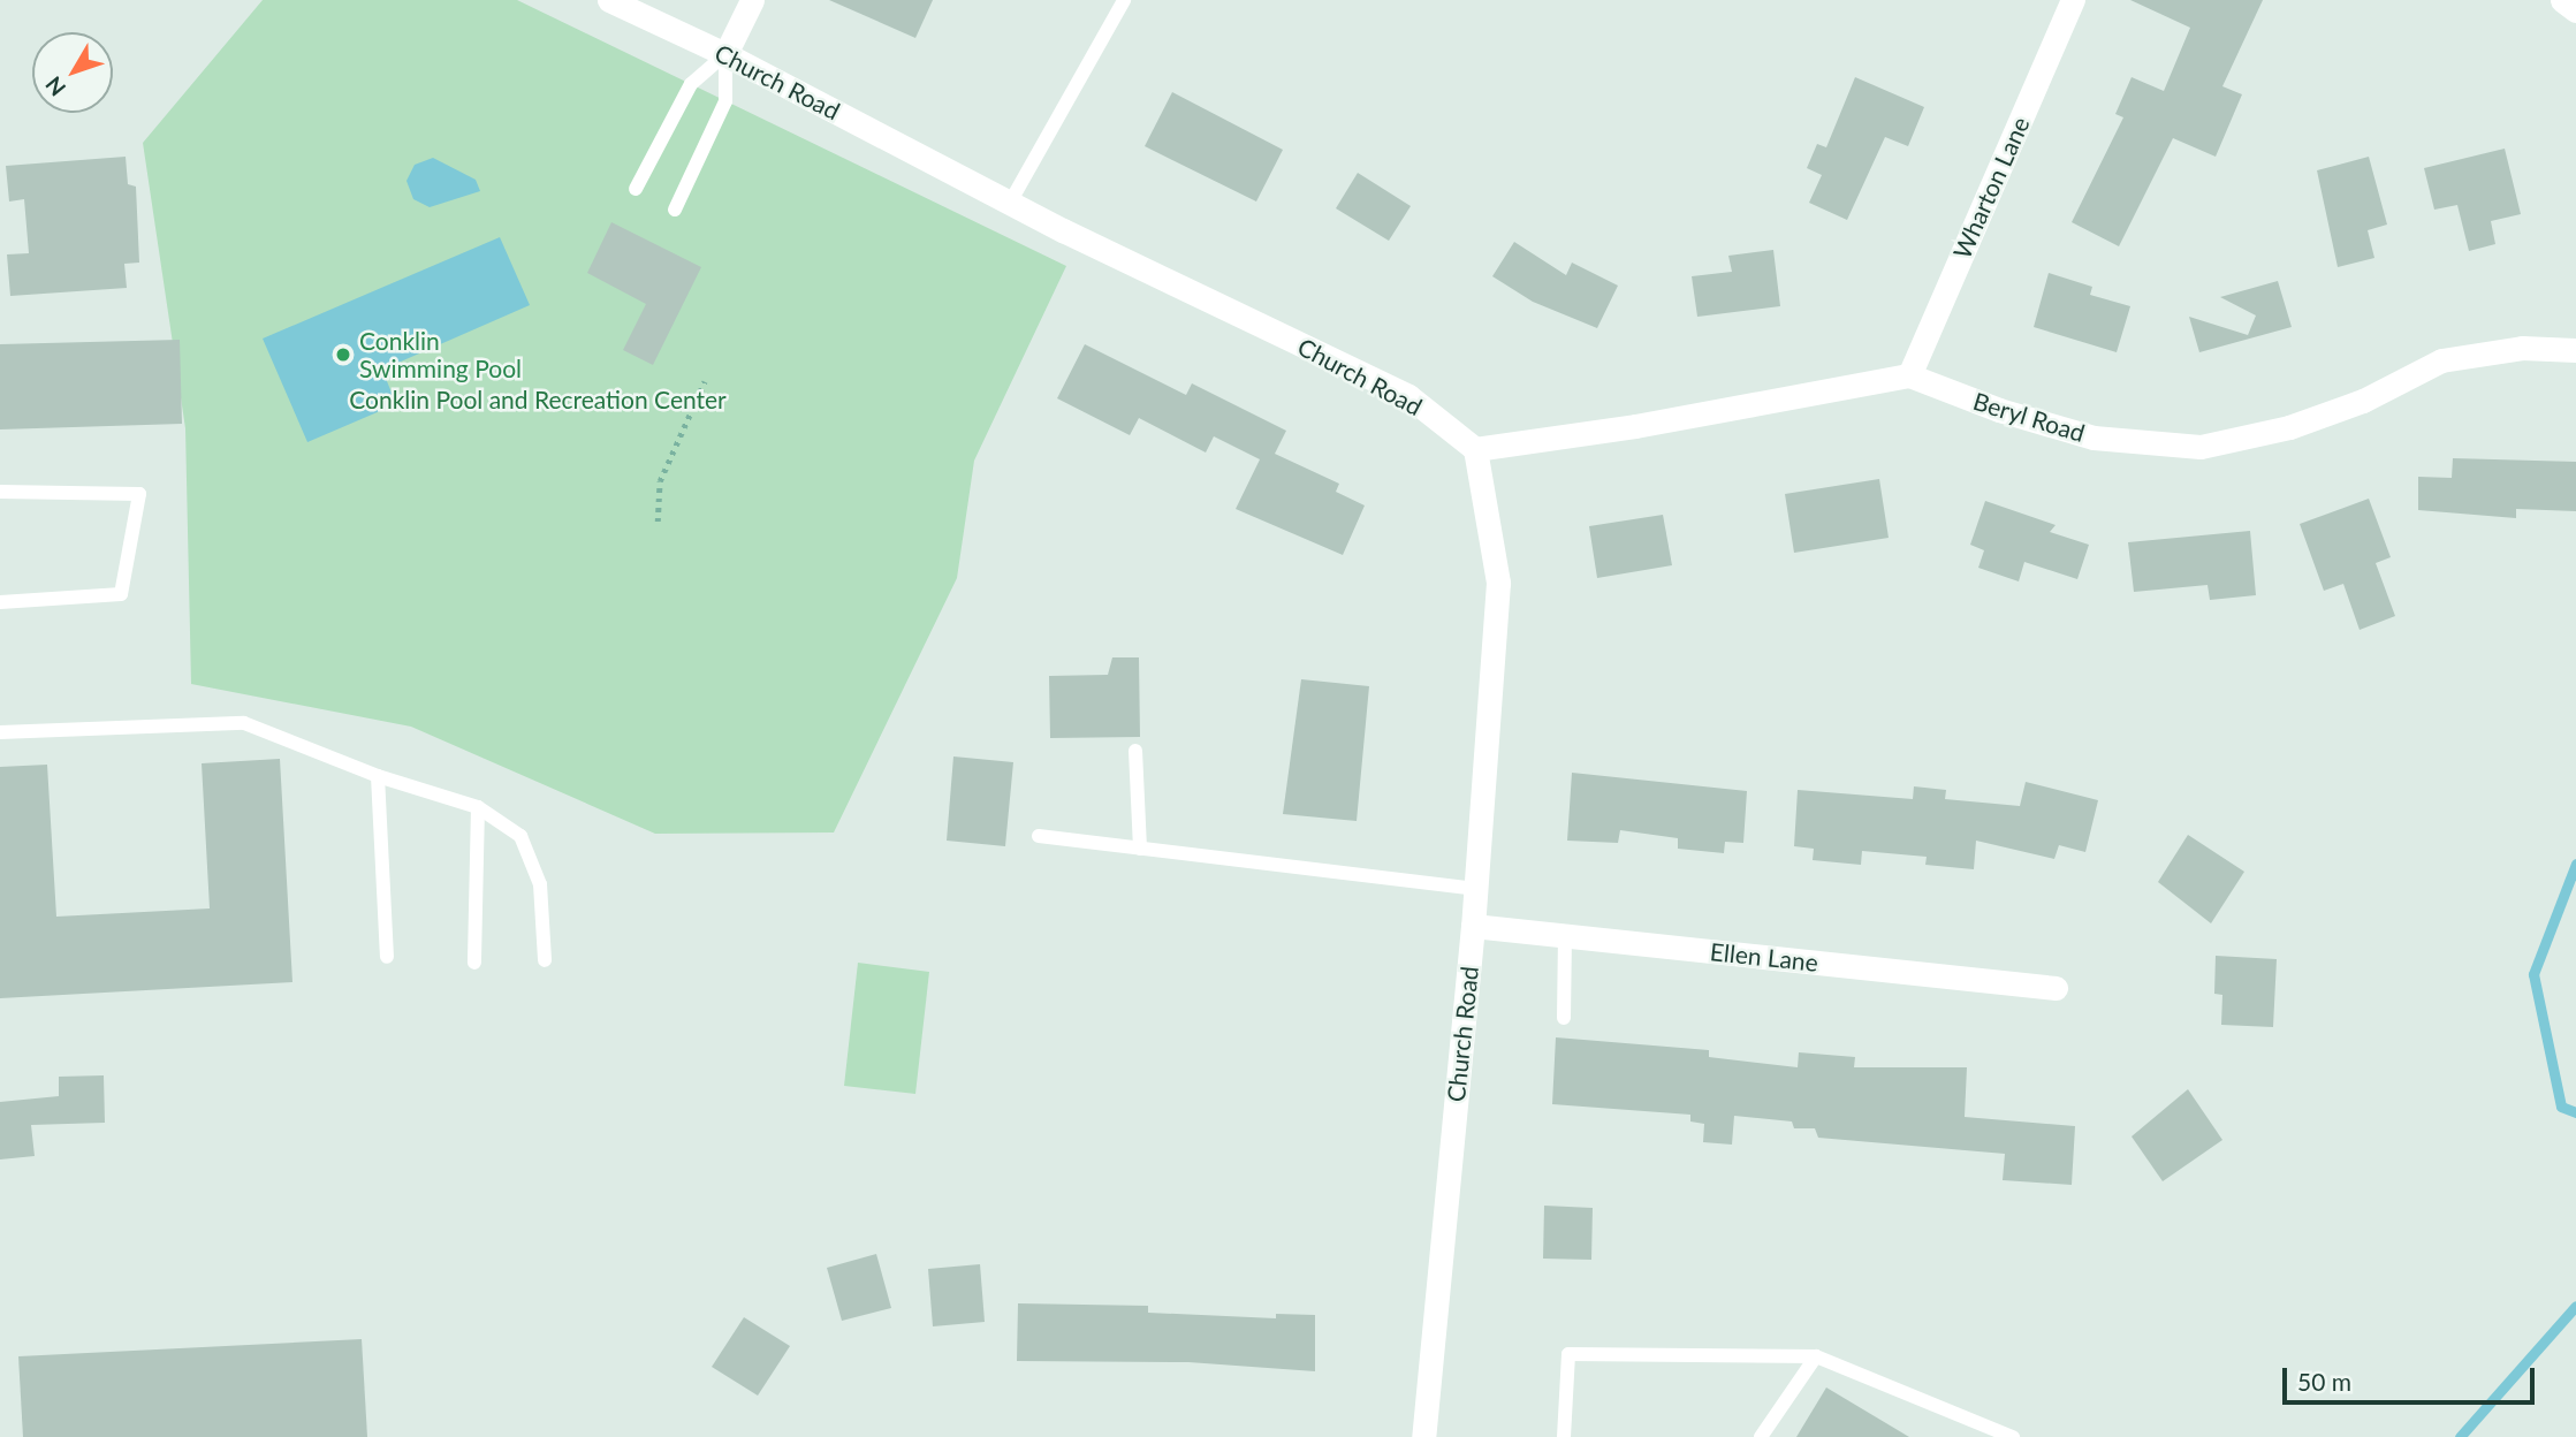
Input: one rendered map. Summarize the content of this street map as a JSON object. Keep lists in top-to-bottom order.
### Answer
{
  "streets": {
    "street": [
      "Church Road",
      "Wharton Lane",
      "Beryl Road",
      "Ellen Lane"
    ]
  },
  "crossings": [
    ["Church Road", "Ellen Lane"],
    ["Wharton Lane", "Beryl Road"]
  ],
  "parks": ["Conklin Pool and Recreation Center"],
  "places": ["Conklin Swimming Pool"],
  "scale_bar": "50 m",
  "north": "bottom left"
}
